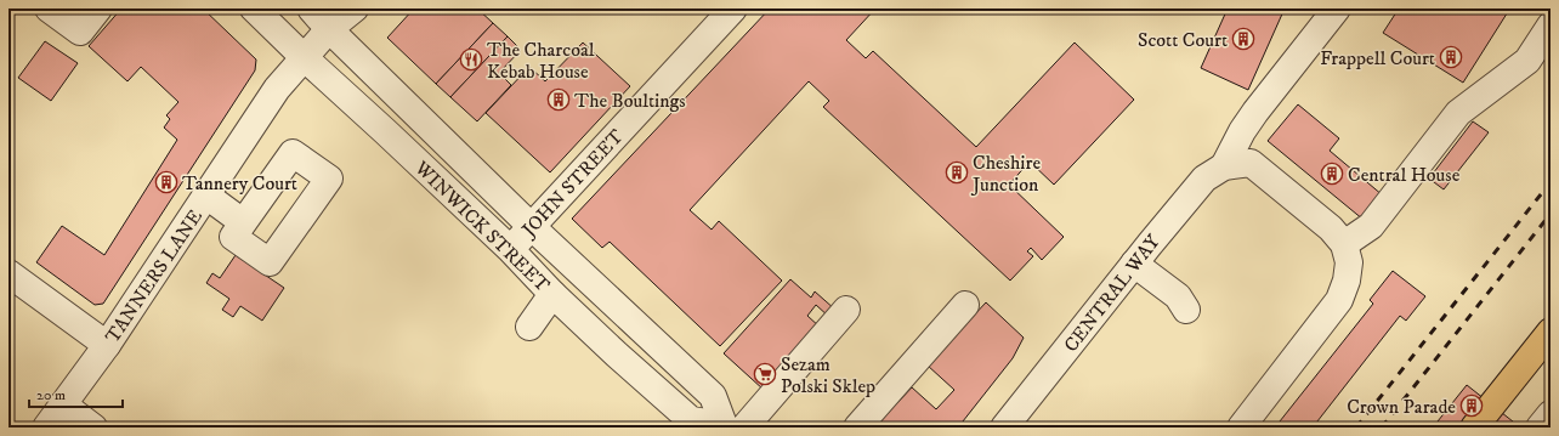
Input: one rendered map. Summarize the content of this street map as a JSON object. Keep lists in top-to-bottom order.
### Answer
{
  "streets": {
    "street": [
      "JOHN STREET",
      "WINWICK STREET",
      "TANNERS LANE",
      "CENTRAL WAY"
    ]
  },
  "crossings": [
    ["JOHN STREET", "WINWICK STREET"],
    ["WINWICK STREET", "TANNERS LANE"]
  ],
  "places": {
    "building": [
      "Scott Court",
      "Frappell Court",
      "The Boultings",
      "Cheshire Junction",
      "Central House",
      "Tannery Court",
      "Crown Parade"
    ],
    "restaurant": ["The Charcoal Kebab House"],
    "supermarket": ["Sezam Polski Sklep"]
  },
  "scale_bar": "20 m"
}
